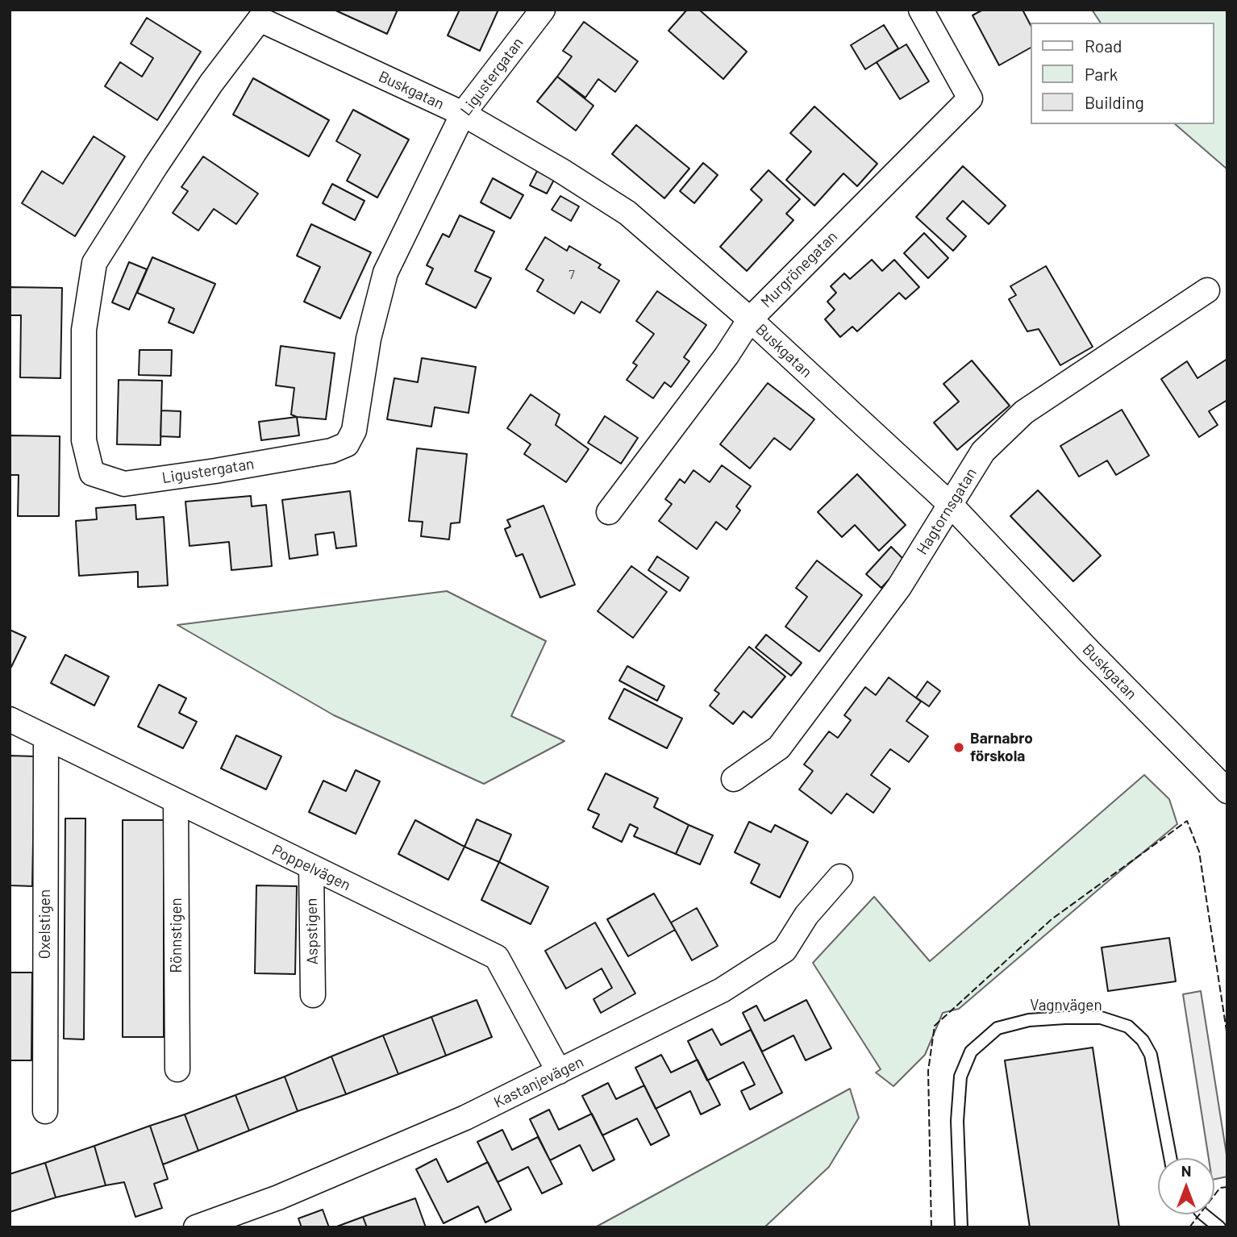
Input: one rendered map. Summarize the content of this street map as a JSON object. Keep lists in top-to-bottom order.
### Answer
{
  "streets": {
    "street": [
      "Ligustergatan",
      "Buskgatan",
      "Murgrönegatan",
      "Hagtornsgatan",
      "Poppelvägen",
      "Oxelstigen",
      "Aspstigen",
      "Rönnstigen",
      "Kastanjevägen"
    ],
    "lane": ["Vagnvägen"]
  },
  "crossings": [
    ["Ligustergatan", "Buskgatan"],
    ["Buskgatan", "Murgrönegatan"],
    ["Buskgatan", "Hagtornsgatan"],
    ["Poppelvägen", "Oxelstigen"],
    ["Poppelvägen", "Aspstigen"],
    ["Poppelvägen", "Rönnstigen"],
    ["Poppelvägen", "Kastanjevägen"]
  ],
  "places": ["Barnabro förskola"],
  "house_numbers": ["7"],
  "legend": ["Road", "Park", "Building"],
  "north": "top"
}
